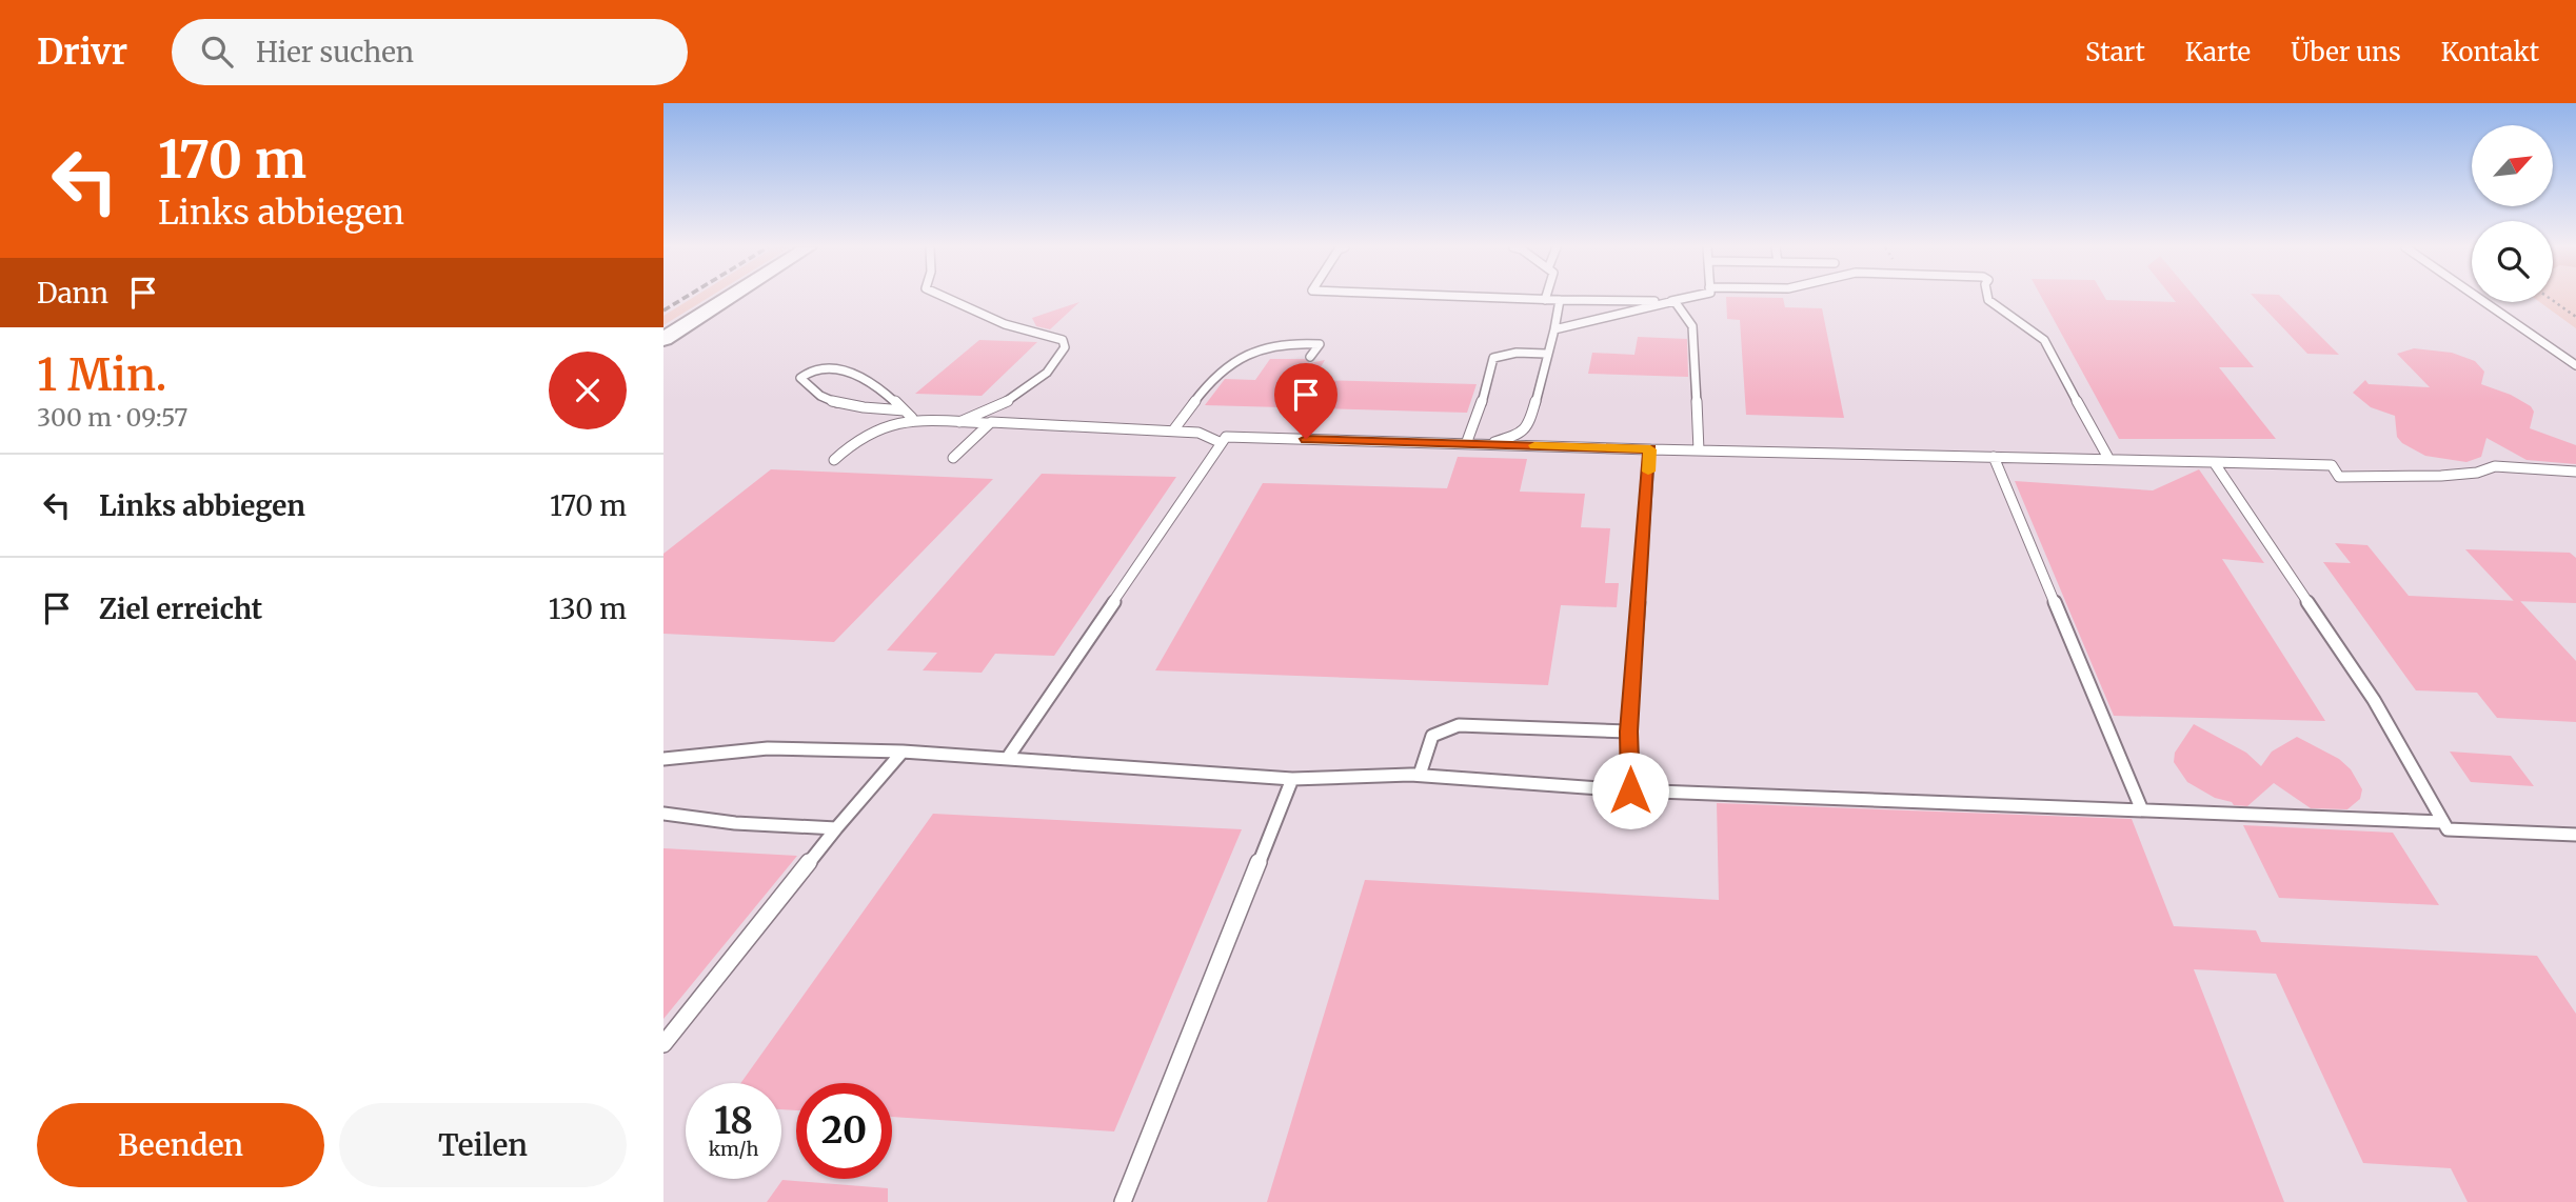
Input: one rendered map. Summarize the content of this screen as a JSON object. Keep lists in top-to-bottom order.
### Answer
{
  "north": "top right",
  "page": {
    "header": "Drivr",
    "search": "Hier suchen",
    "nav": [
      "Start",
      "Karte",
      "Über uns",
      "Kontakt"
    ],
    "turn": ["170 m", "Links abbiegen"],
    "then": "Dann",
    "heading": ["1 Min.", "300 m · 09:57"],
    "list": [
      {
        "name": "Links abbiegen",
        "value": "170 m"
      },
      {
        "name": "Ziel erreicht",
        "value": "130 m"
      }
    ],
    "speed": "18 km/h",
    "limit": "20",
    "buttons": ["Beenden", "Teilen"]
  }
}
